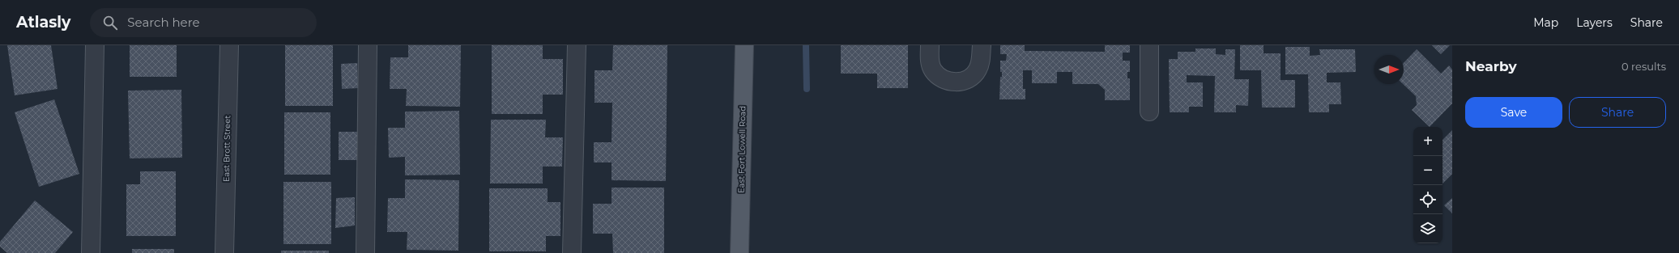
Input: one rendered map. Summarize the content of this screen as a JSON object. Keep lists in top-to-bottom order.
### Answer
{
  "streets": {
    "main road": ["East Fort Lowell Road"],
    "street": ["East Brott Street"]
  },
  "north": "right",
  "page": {
    "header": "Atlasly",
    "search": "Search here",
    "nav": ["Map", "Layers", "Share"],
    "heading": ["Nearby", "0 results"],
    "buttons": ["Save", "Share"],
    "map_buttons": ["+", "−"]
  }
}
